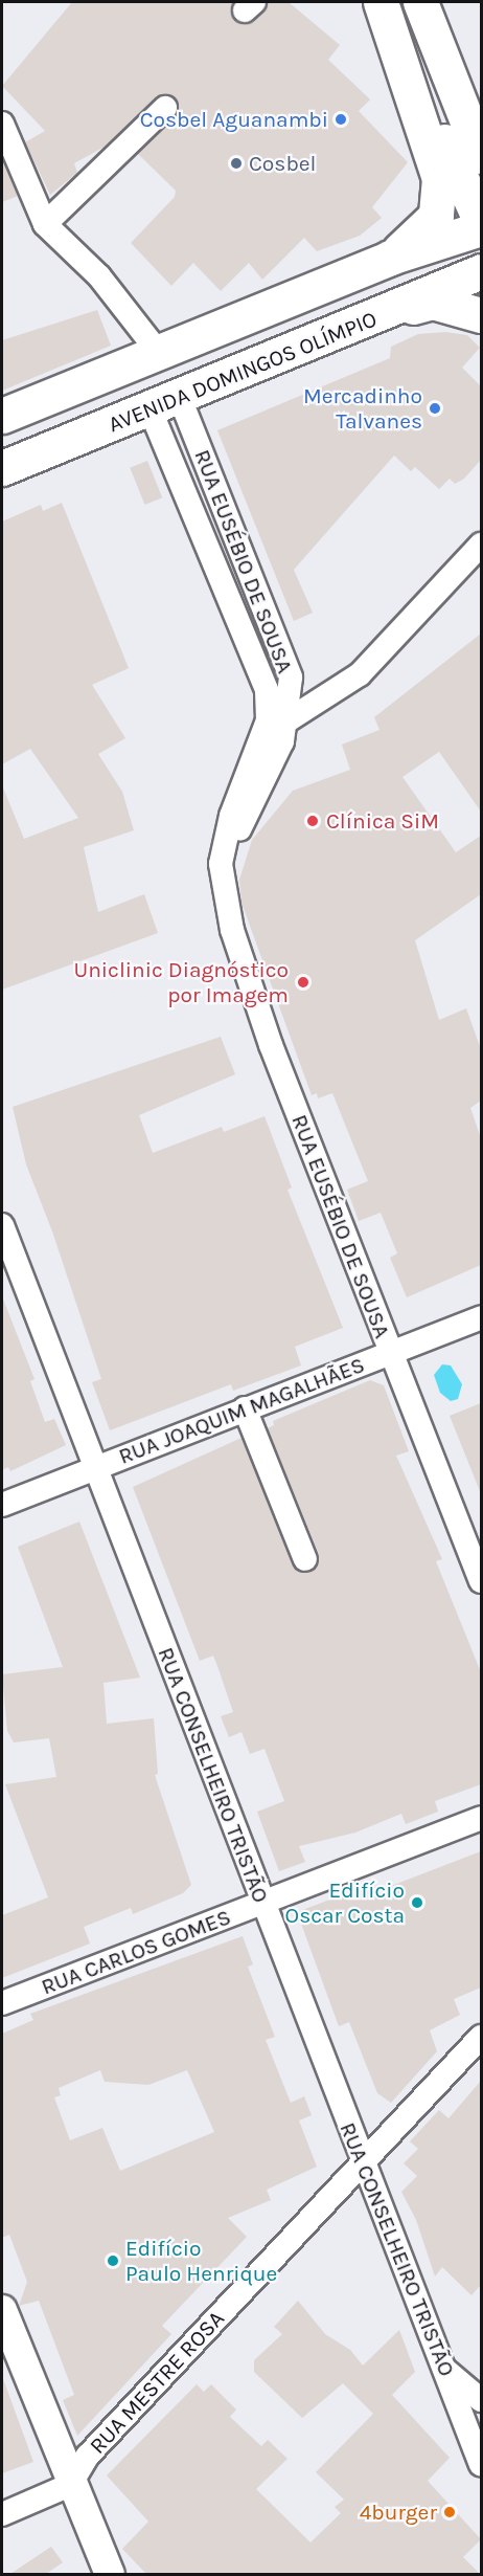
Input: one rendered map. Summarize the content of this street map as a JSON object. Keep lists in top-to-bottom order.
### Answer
{
  "streets": {
    "main road": ["AVENIDA DOMINGOS OLÍMPIO"],
    "street": [
      "RUA EUSÉBIO DE SOUSA",
      "RUA JOAQUIM MAGALHÃES",
      "RUA CONSELHEIRO TRISTÃO",
      "RUA CARLOS GOMES",
      "RUA MESTRE ROSA"
    ]
  },
  "crossings": [
    ["AVENIDA DOMINGOS OLÍMPIO", "RUA EUSÉBIO DE SOUSA"],
    ["RUA EUSÉBIO DE SOUSA", "RUA JOAQUIM MAGALHÃES"],
    ["RUA JOAQUIM MAGALHÃES", "RUA CONSELHEIRO TRISTÃO"],
    ["RUA CONSELHEIRO TRISTÃO", "RUA CARLOS GOMES"],
    ["RUA CONSELHEIRO TRISTÃO", "RUA MESTRE ROSA"]
  ],
  "places": [
    "Cosbel Aguanambi",
    "Cosbel",
    "Mercadinho Talvanes",
    "Clínica SiM",
    "Uniclinic Diagnóstico por Imagem",
    "Edifício Oscar Costa",
    "Edifício Paulo Henrique",
    "4burger"
  ]
}
